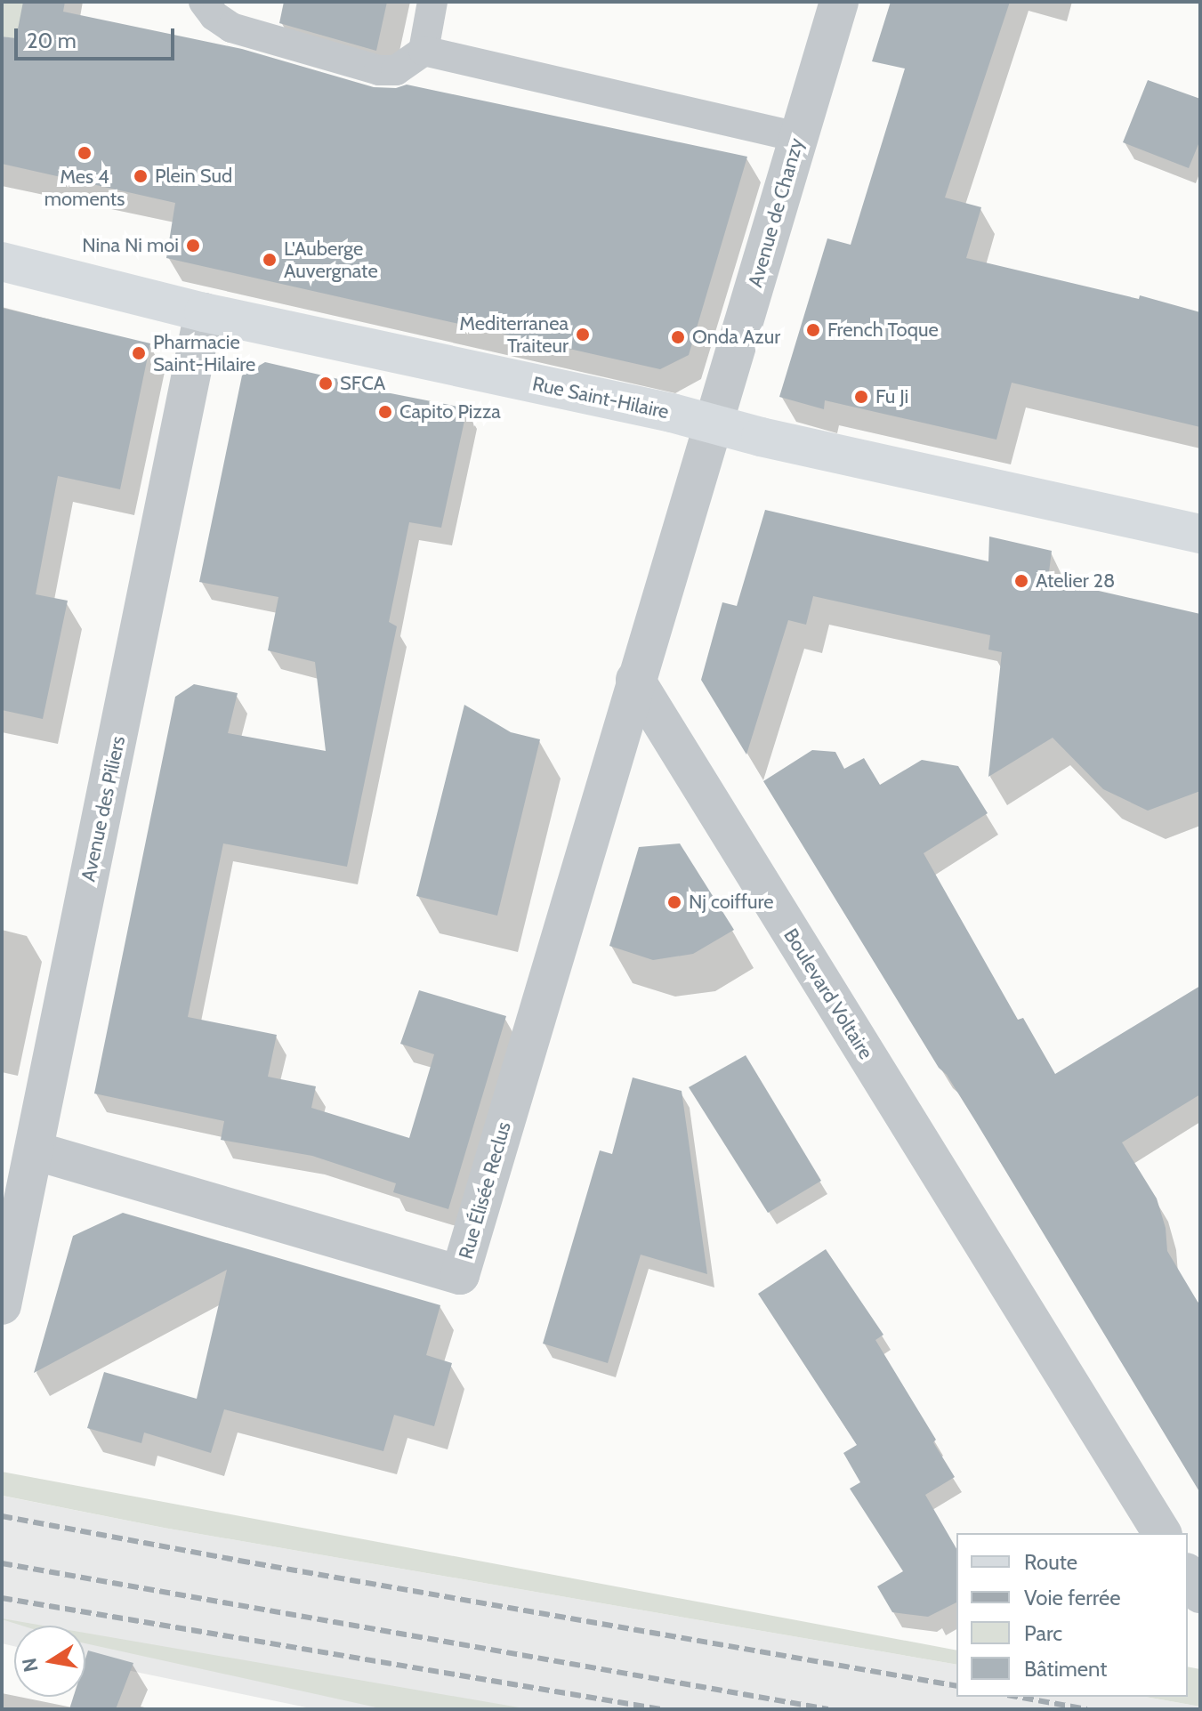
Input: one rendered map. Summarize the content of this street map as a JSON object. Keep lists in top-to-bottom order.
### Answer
{
  "streets": {
    "street": [
      "Avenue de Chanzy",
      "Rue Saint-Hilaire",
      "Avenue des Piliers",
      "Boulevard Voltaire",
      "Rue Élisée Reclus"
    ]
  },
  "crossings": [
    ["Avenue de Chanzy", "Rue Saint-Hilaire"],
    ["Rue Saint-Hilaire", "Avenue des Piliers"],
    ["Avenue des Piliers", "Rue Élisée Reclus"],
    ["Boulevard Voltaire", "Rue Élisée Reclus"]
  ],
  "places": [
    "Mes 4 moments",
    "Plein Sud",
    "Nina Ni moi",
    "L'Auberge Auvergnate",
    "French Toque",
    "Mediterranea Traiteur",
    "Onda Azur",
    "Pharmacie Saint-Hilaire",
    "SFCA",
    "Fu Ji",
    "Capito Pizza",
    "Atelier 28",
    "Nj coiffure"
  ],
  "legend": [
    "Route",
    "Voie ferrée",
    "Parc",
    "Bâtiment"
  ],
  "scale_bar": "20 m",
  "north": "left"
}
